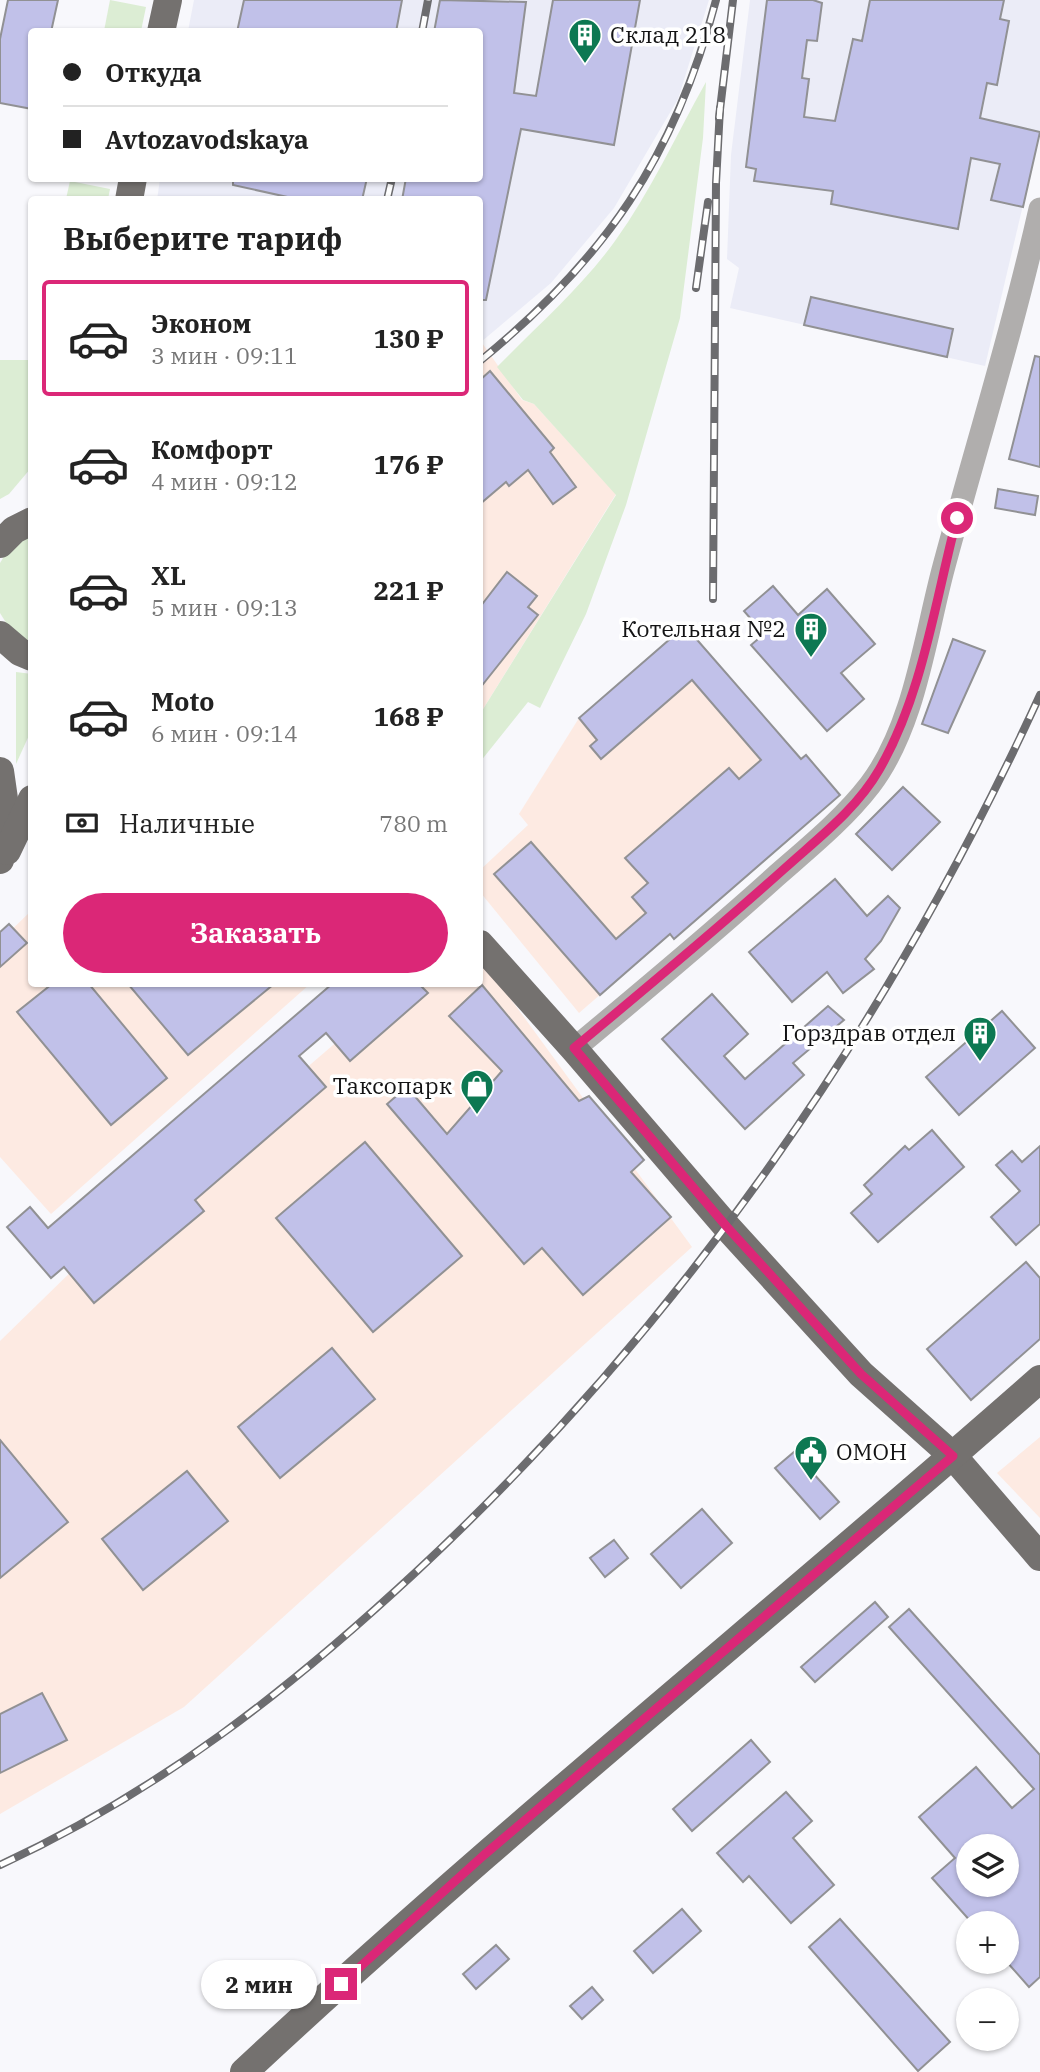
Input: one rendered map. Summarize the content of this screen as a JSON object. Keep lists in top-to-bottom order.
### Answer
{
  "places": {
    "building": ["Склад 218", "Котельная №2", "Горздрав отдел"],
    "shop": ["Таксопарк"],
    "public building": ["ОМОН"]
  },
  "page": {
    "banner": ["Откуда", "Avtozavodskaya"],
    "heading": "Выберите тариф",
    "list": [
      {
        "name": "Эконом",
        "note": "3 мин · 09:11",
        "value": "130 ₽"
      },
      {
        "name": "Комфорт",
        "note": "4 мин · 09:12",
        "value": "176 ₽"
      },
      {
        "name": "XL",
        "note": "5 мин · 09:13",
        "value": "221 ₽"
      },
      {
        "name": "Moto",
        "note": "6 мин · 09:14",
        "value": "168 ₽"
      }
    ],
    "pay": ["Наличные", "780 m"],
    "buttons": "Заказать",
    "map_buttons": ["+", "−"],
    "bubble": "2 мин"
  }
}
